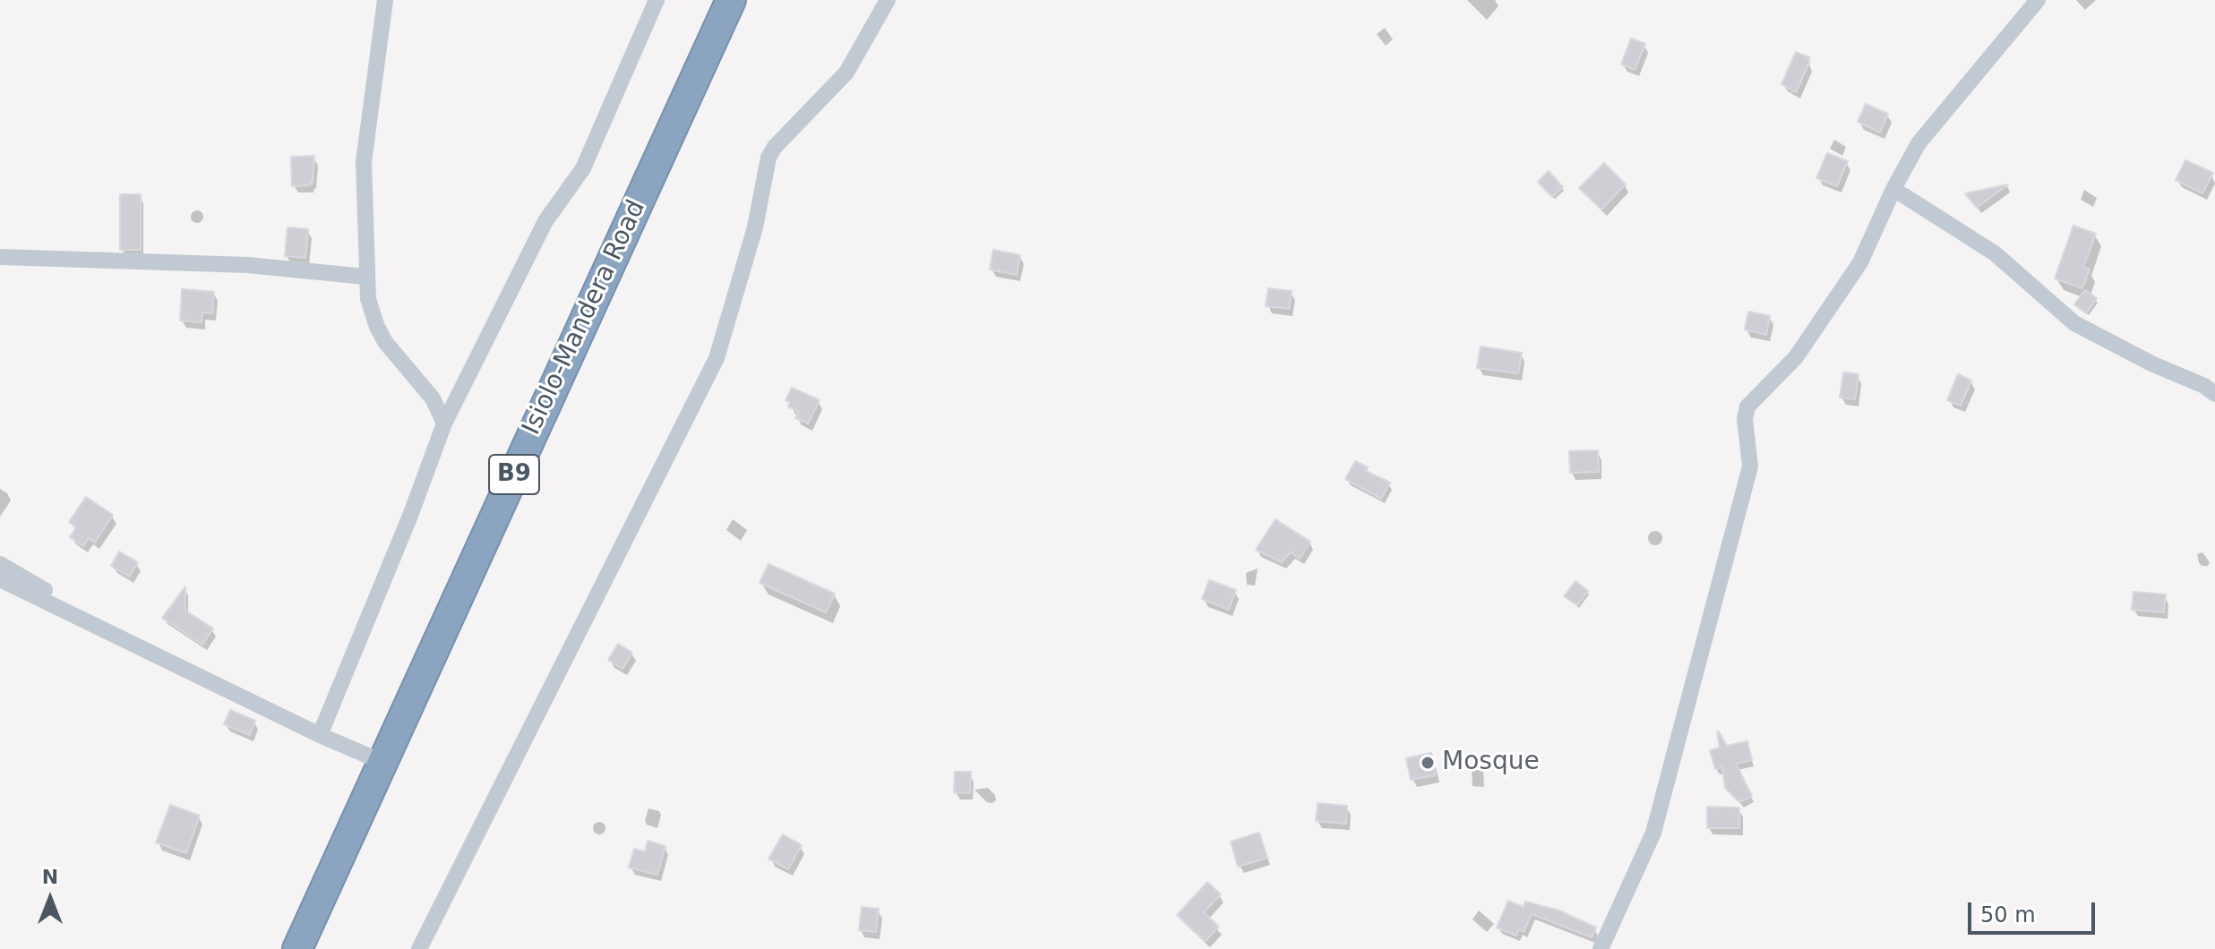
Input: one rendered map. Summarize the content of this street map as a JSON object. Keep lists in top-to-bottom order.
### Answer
{
  "streets": {
    "highway": ["Isiolo-Mandera Road", "B9"]
  },
  "places": ["Mosque"],
  "scale_bar": "50 m",
  "north": "top"
}
